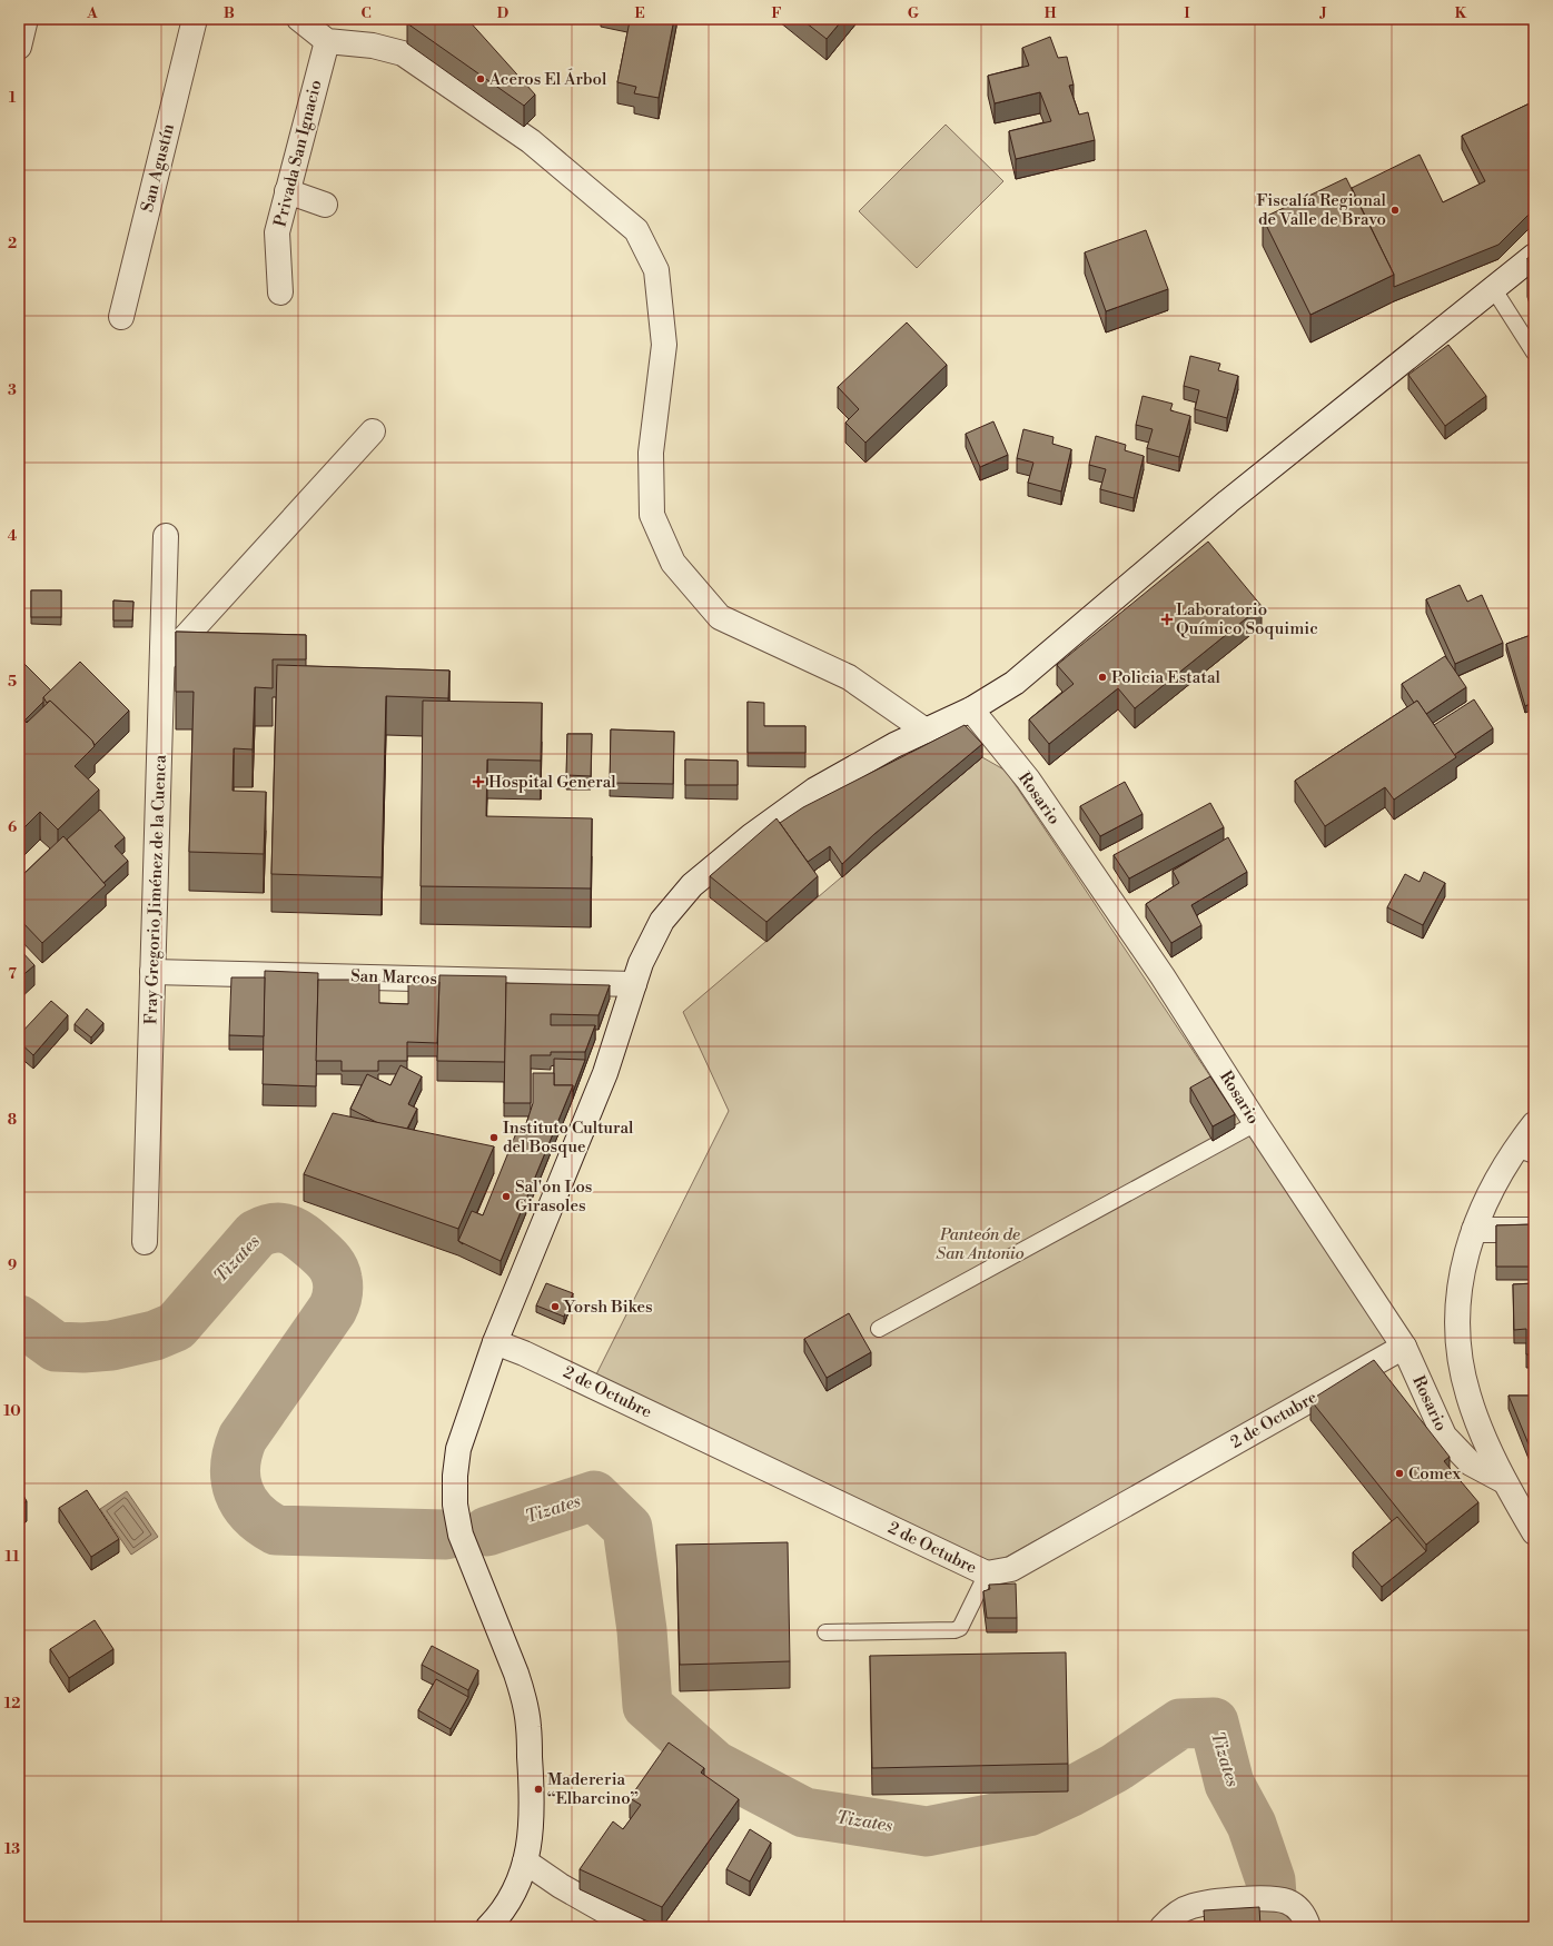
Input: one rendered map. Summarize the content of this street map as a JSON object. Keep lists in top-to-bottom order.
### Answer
{
  "streets": {
    "street": [
      "Privada San Ignacio",
      "San Agustín",
      "Rosario",
      "Fray Gregorio Jiménez de la Cuenca",
      "San Marcos",
      "2 de Octubre"
    ]
  },
  "crossings": [
    ["Rosario", "2 de Octubre"],
    ["Fray Gregorio Jiménez de la Cuenca", "San Marcos"]
  ],
  "water": ["Tizates"],
  "parks": ["Panteón de San Antonio"],
  "places": {
    "other": [
      "Aceros El Árbol",
      "Fiscalía Regional de Valle de Bravo",
      "Policia Estatal",
      "Instituto Cultural del Bosque",
      "Sal'on Los Girasoles",
      "Yorsh Bikes",
      "Comex",
      "Madereria “Elbarcino”"
    ],
    "health": ["Laboratorio Químico Soquimic", "Hospital General"]
  },
  "grid": {
    "columns": [
      "A",
      "B",
      "C",
      "D",
      "E",
      "F",
      "G",
      "H",
      "I",
      "J",
      "K"
    ],
    "rows": [
      "1",
      "2",
      "3",
      "4",
      "5",
      "6",
      "7",
      "8",
      "9",
      "10",
      "11",
      "12",
      "13"
    ]
  }
}
